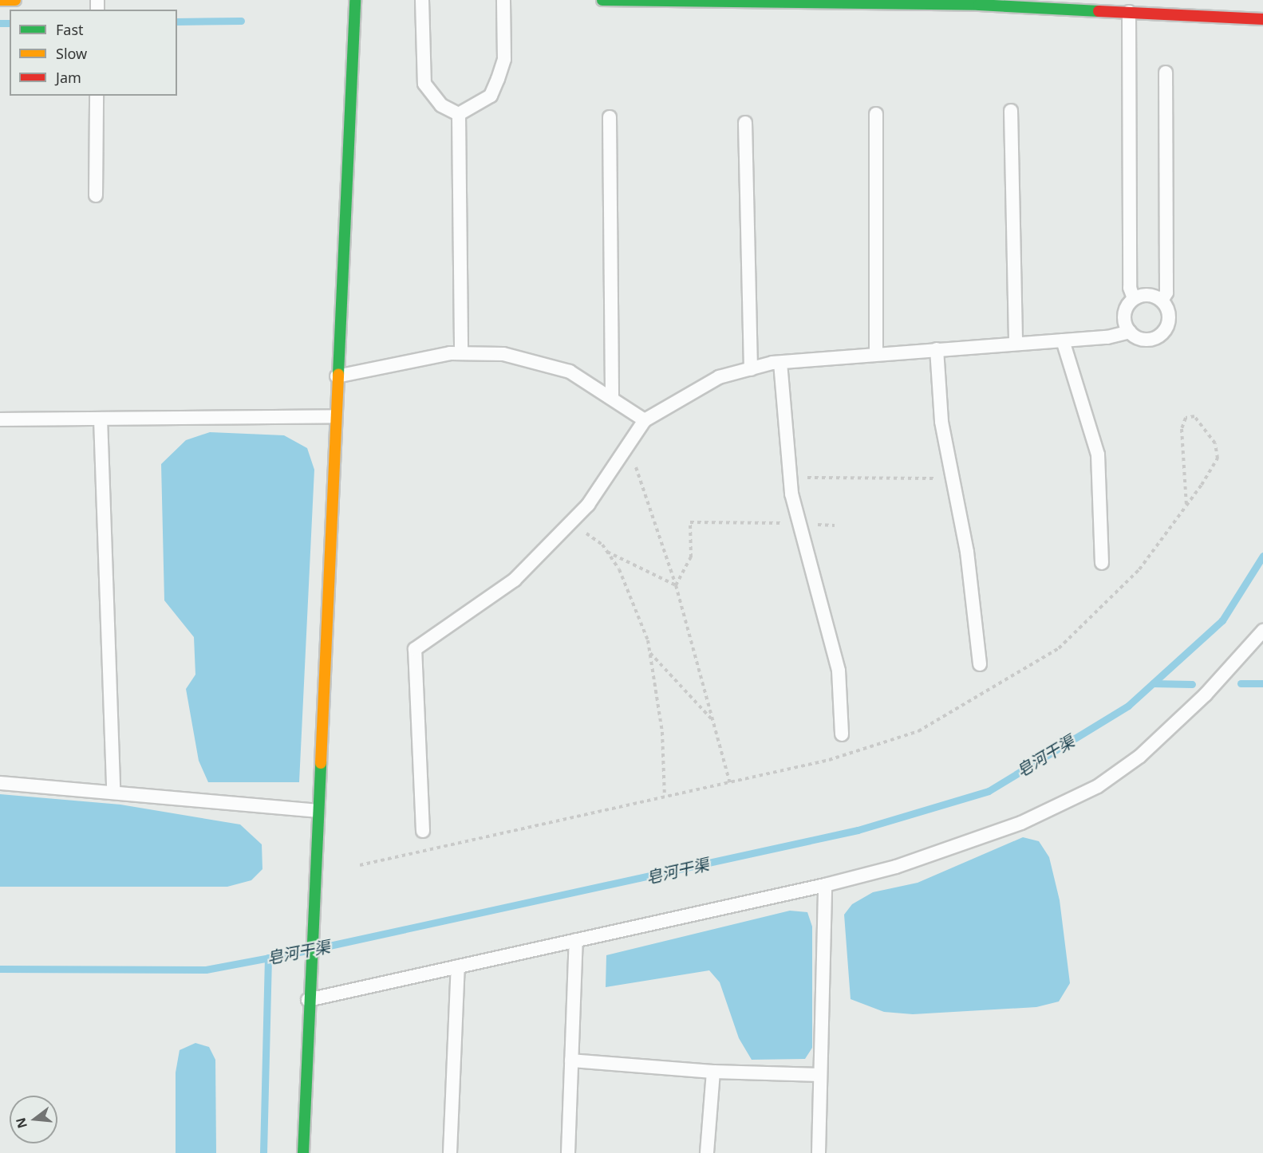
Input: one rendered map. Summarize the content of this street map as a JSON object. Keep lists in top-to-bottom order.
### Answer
{
  "water": ["皂河干渠"],
  "legend": ["Fast", "Slow", "Jam"],
  "north": "left"
}
